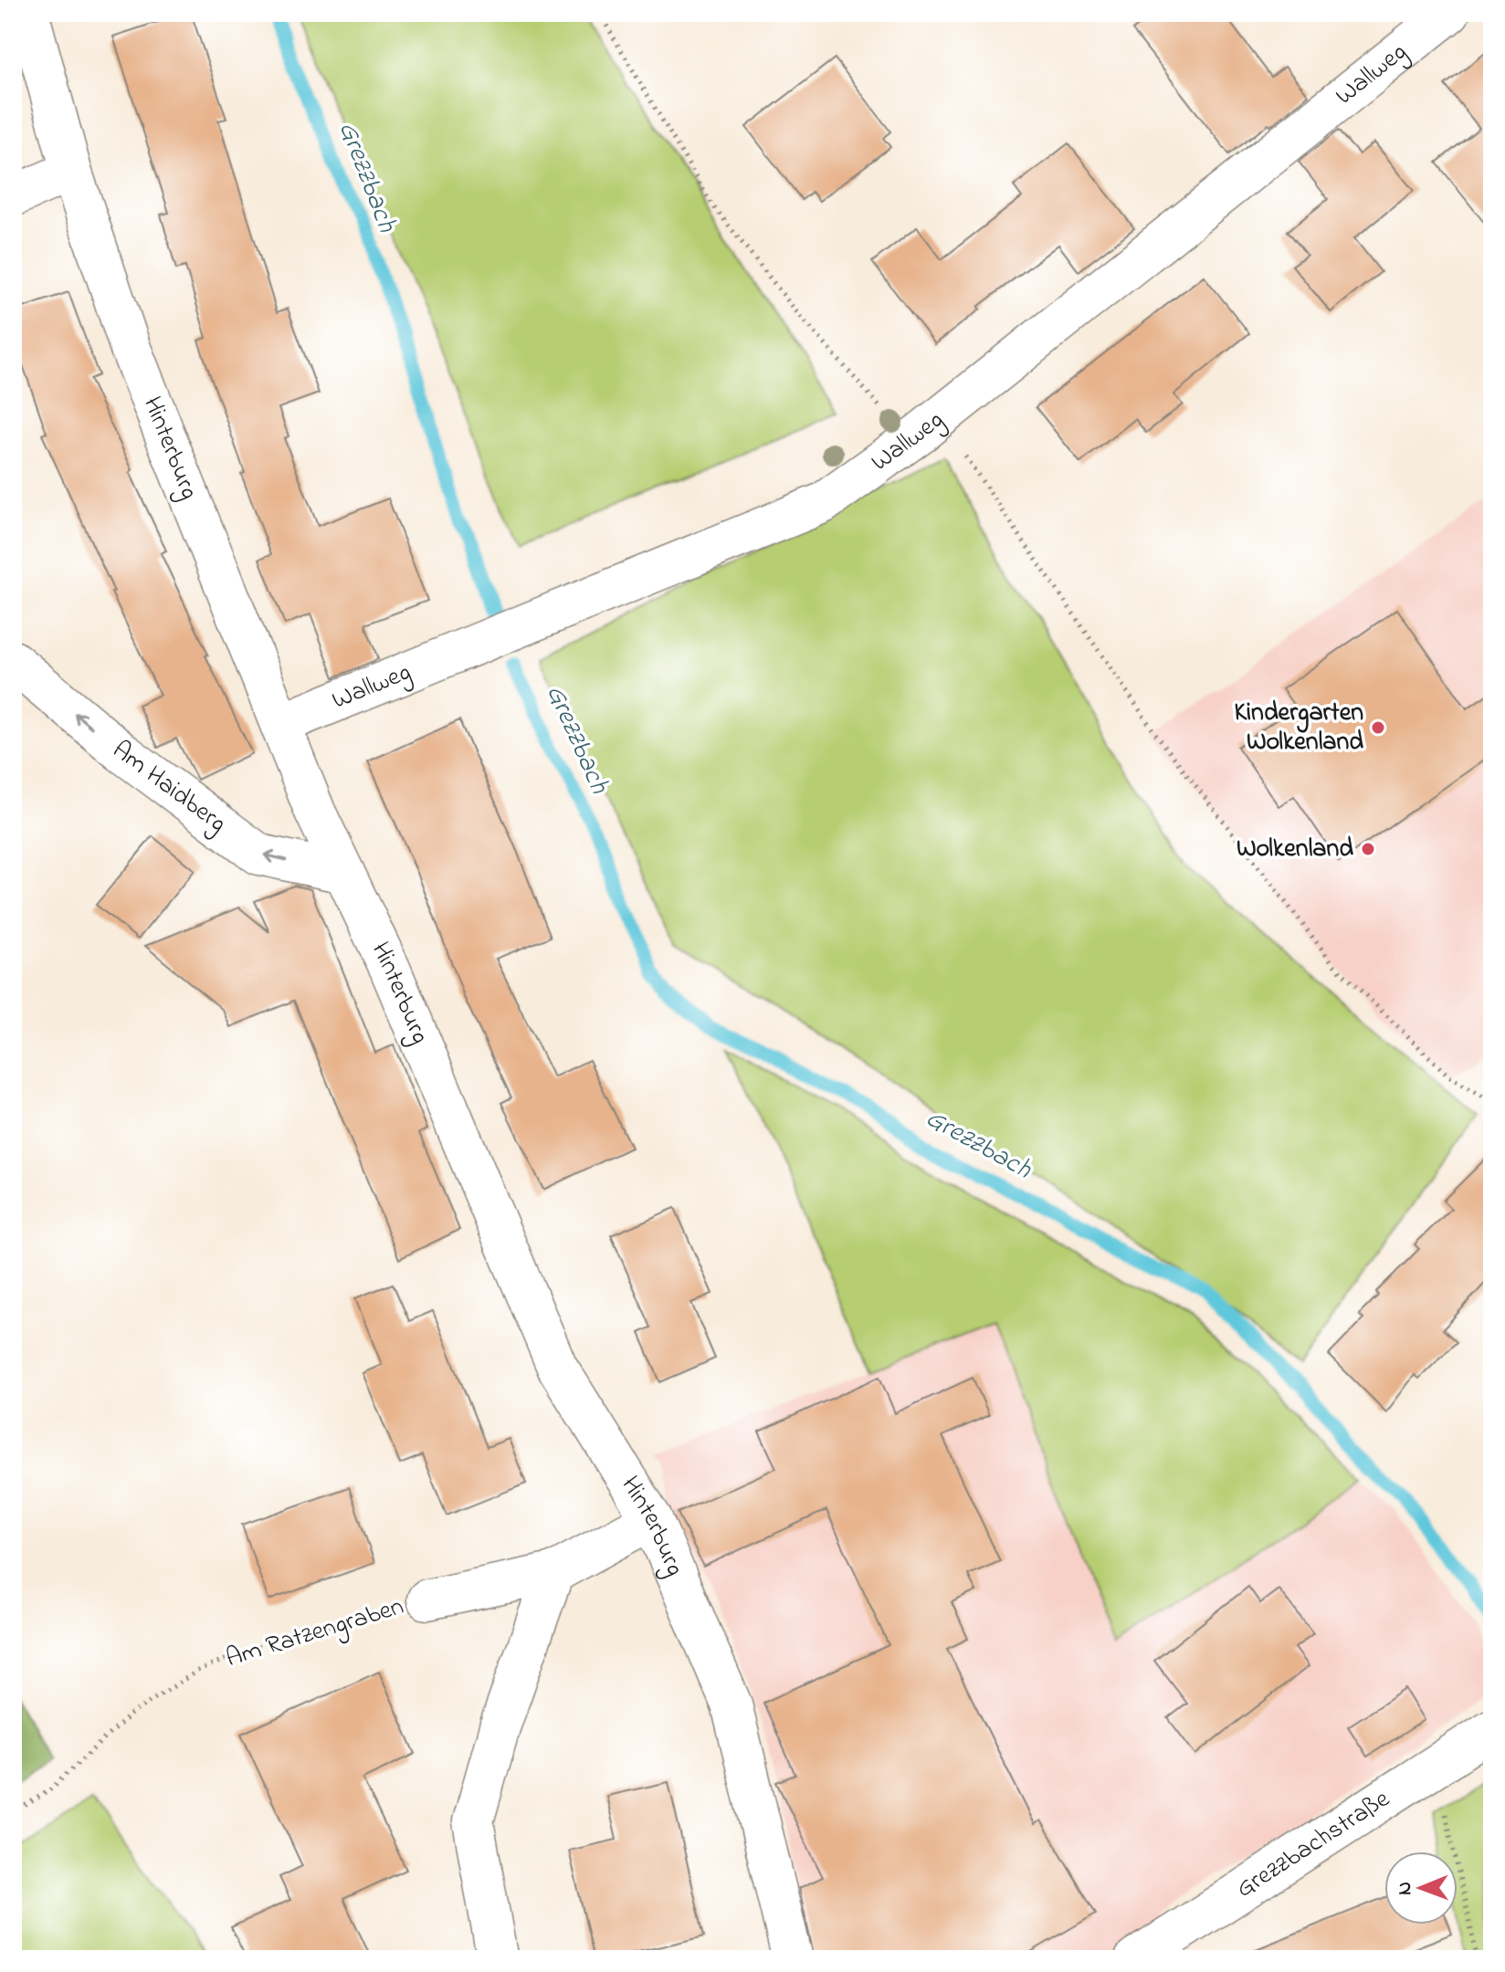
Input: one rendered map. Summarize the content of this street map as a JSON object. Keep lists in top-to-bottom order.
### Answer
{
  "streets": {
    "street": [
      "Wallweg",
      "Hinterburg",
      "Am Haidberg",
      "Am Ratzengraben",
      "Grezzbachstraße"
    ]
  },
  "crossings": [
    ["Wallweg", "Hinterburg"],
    ["Hinterburg", "Am Haidberg"],
    ["Hinterburg", "Am Ratzengraben"]
  ],
  "one_way": ["Am Haidberg"],
  "water": ["Grezzbach"],
  "places": ["Kindergarten Wolkenland", "Wolkenland"],
  "north": "left"
}
